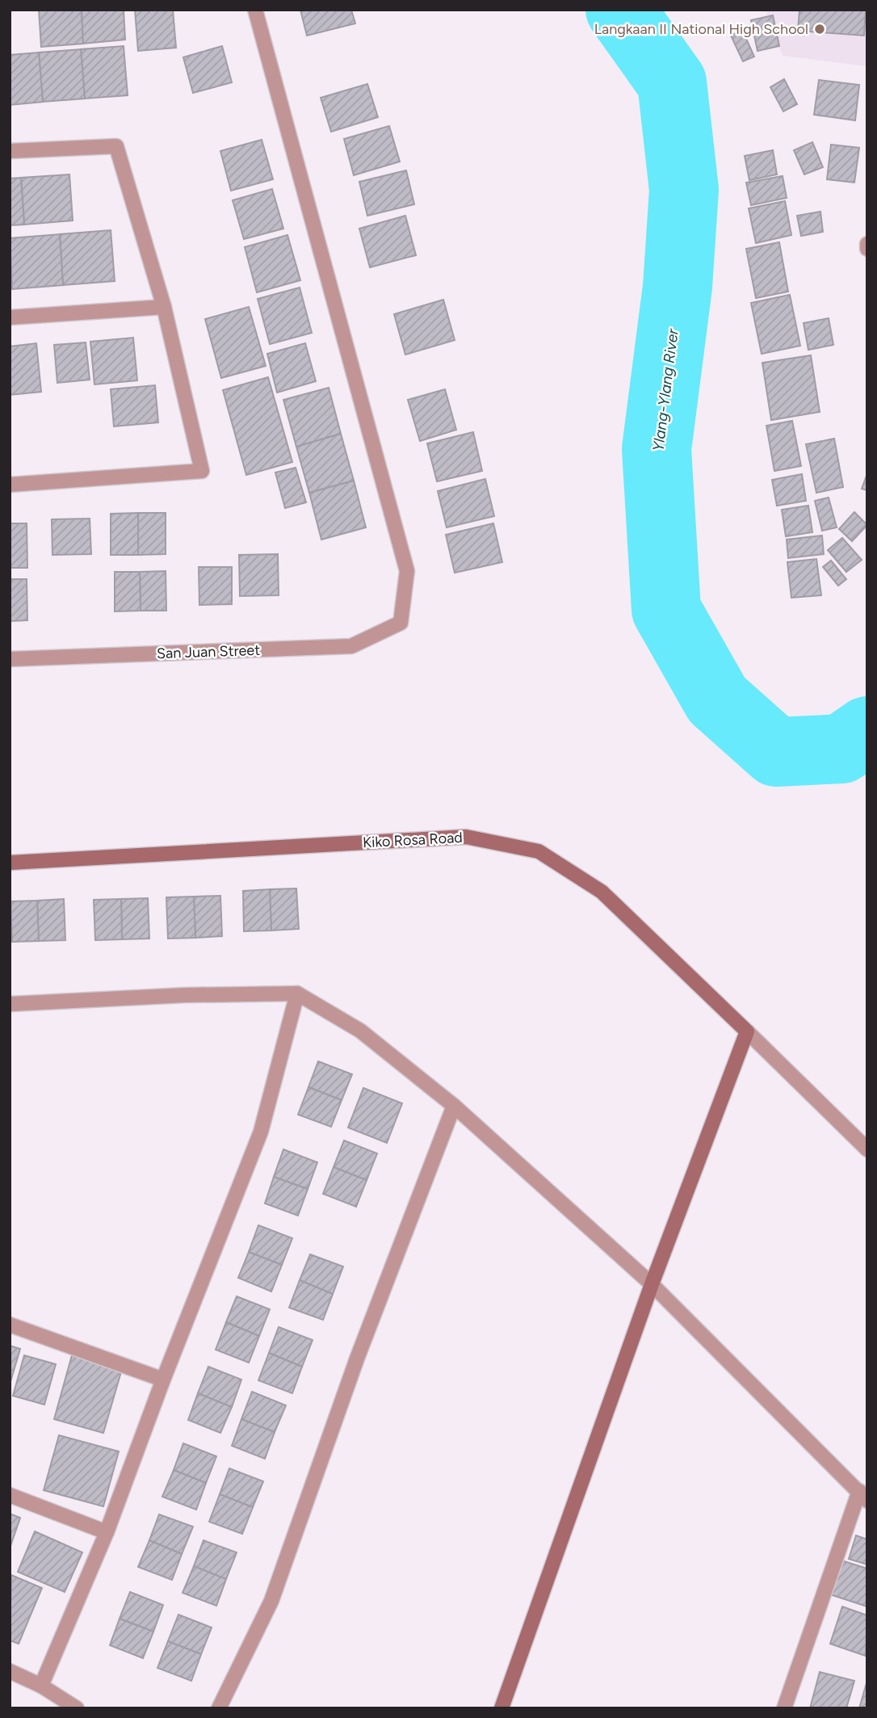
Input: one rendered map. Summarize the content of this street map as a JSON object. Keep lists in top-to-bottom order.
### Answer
{
  "streets": {
    "street": ["San Juan Street", "Kiko Rosa Road"]
  },
  "water": ["Ylang-Ylang River"],
  "places": ["Langkaan II National High School"]
}
